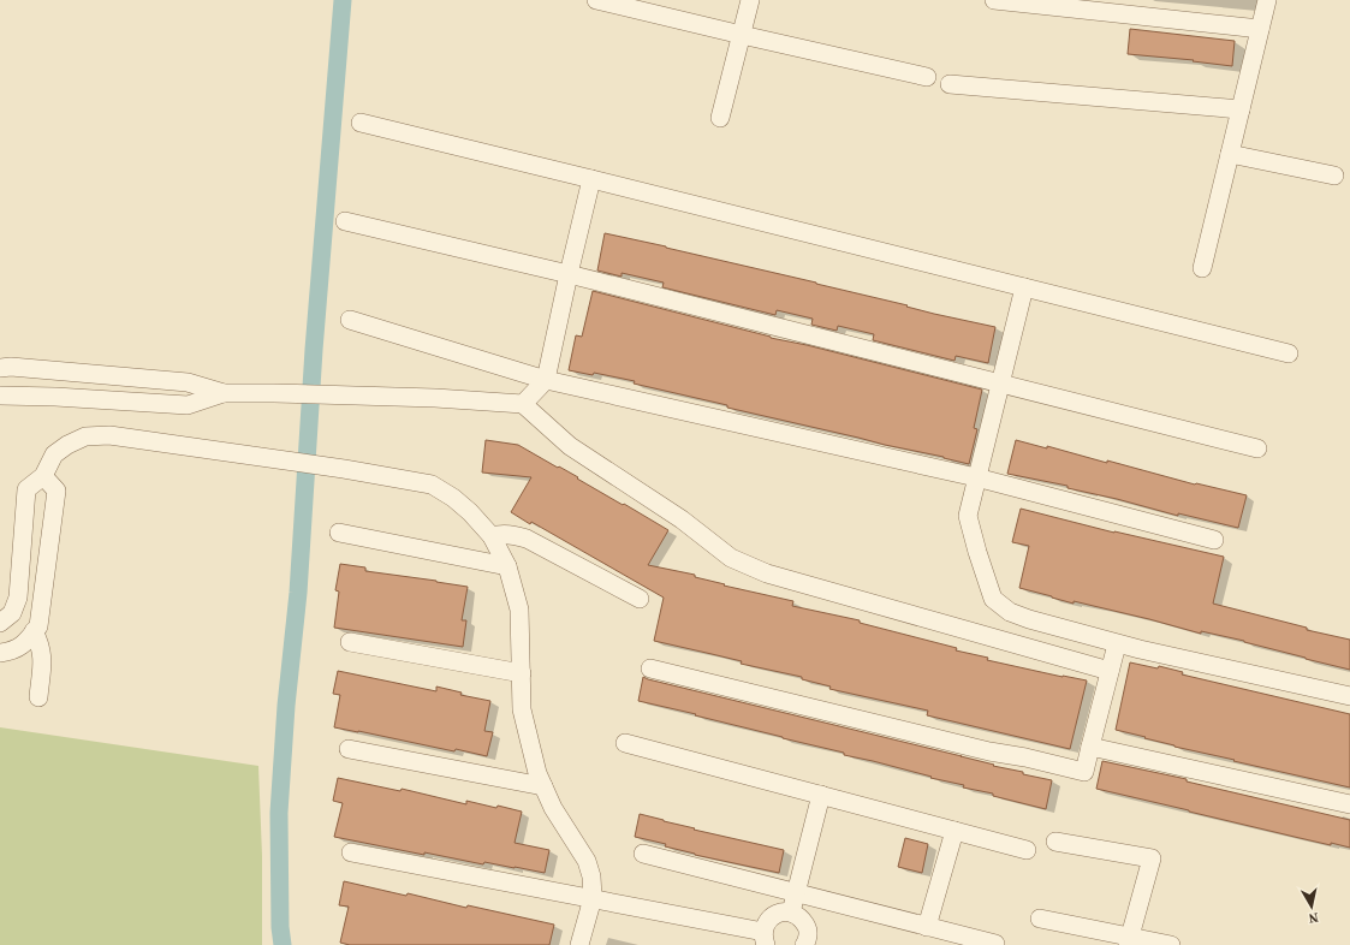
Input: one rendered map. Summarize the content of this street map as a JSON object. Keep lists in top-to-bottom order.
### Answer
{
  "north": "bottom"
}
